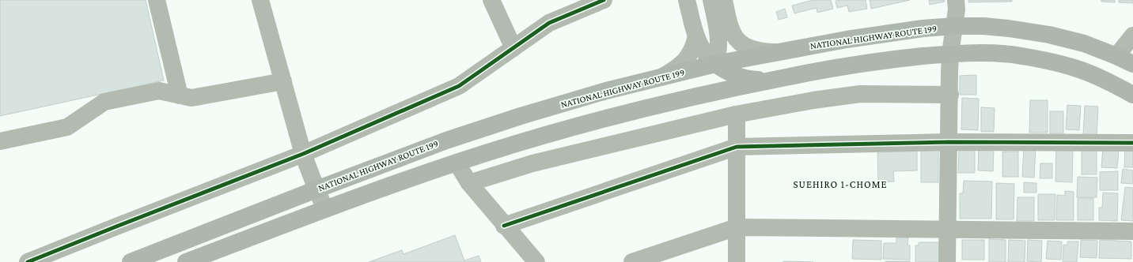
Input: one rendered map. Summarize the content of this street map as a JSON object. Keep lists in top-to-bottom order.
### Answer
{
  "streets": {
    "highway": ["NATIONAL HIGHWAY ROUTE 199"]
  },
  "districts": ["SUEHIRO 1-CHOME"]
}
